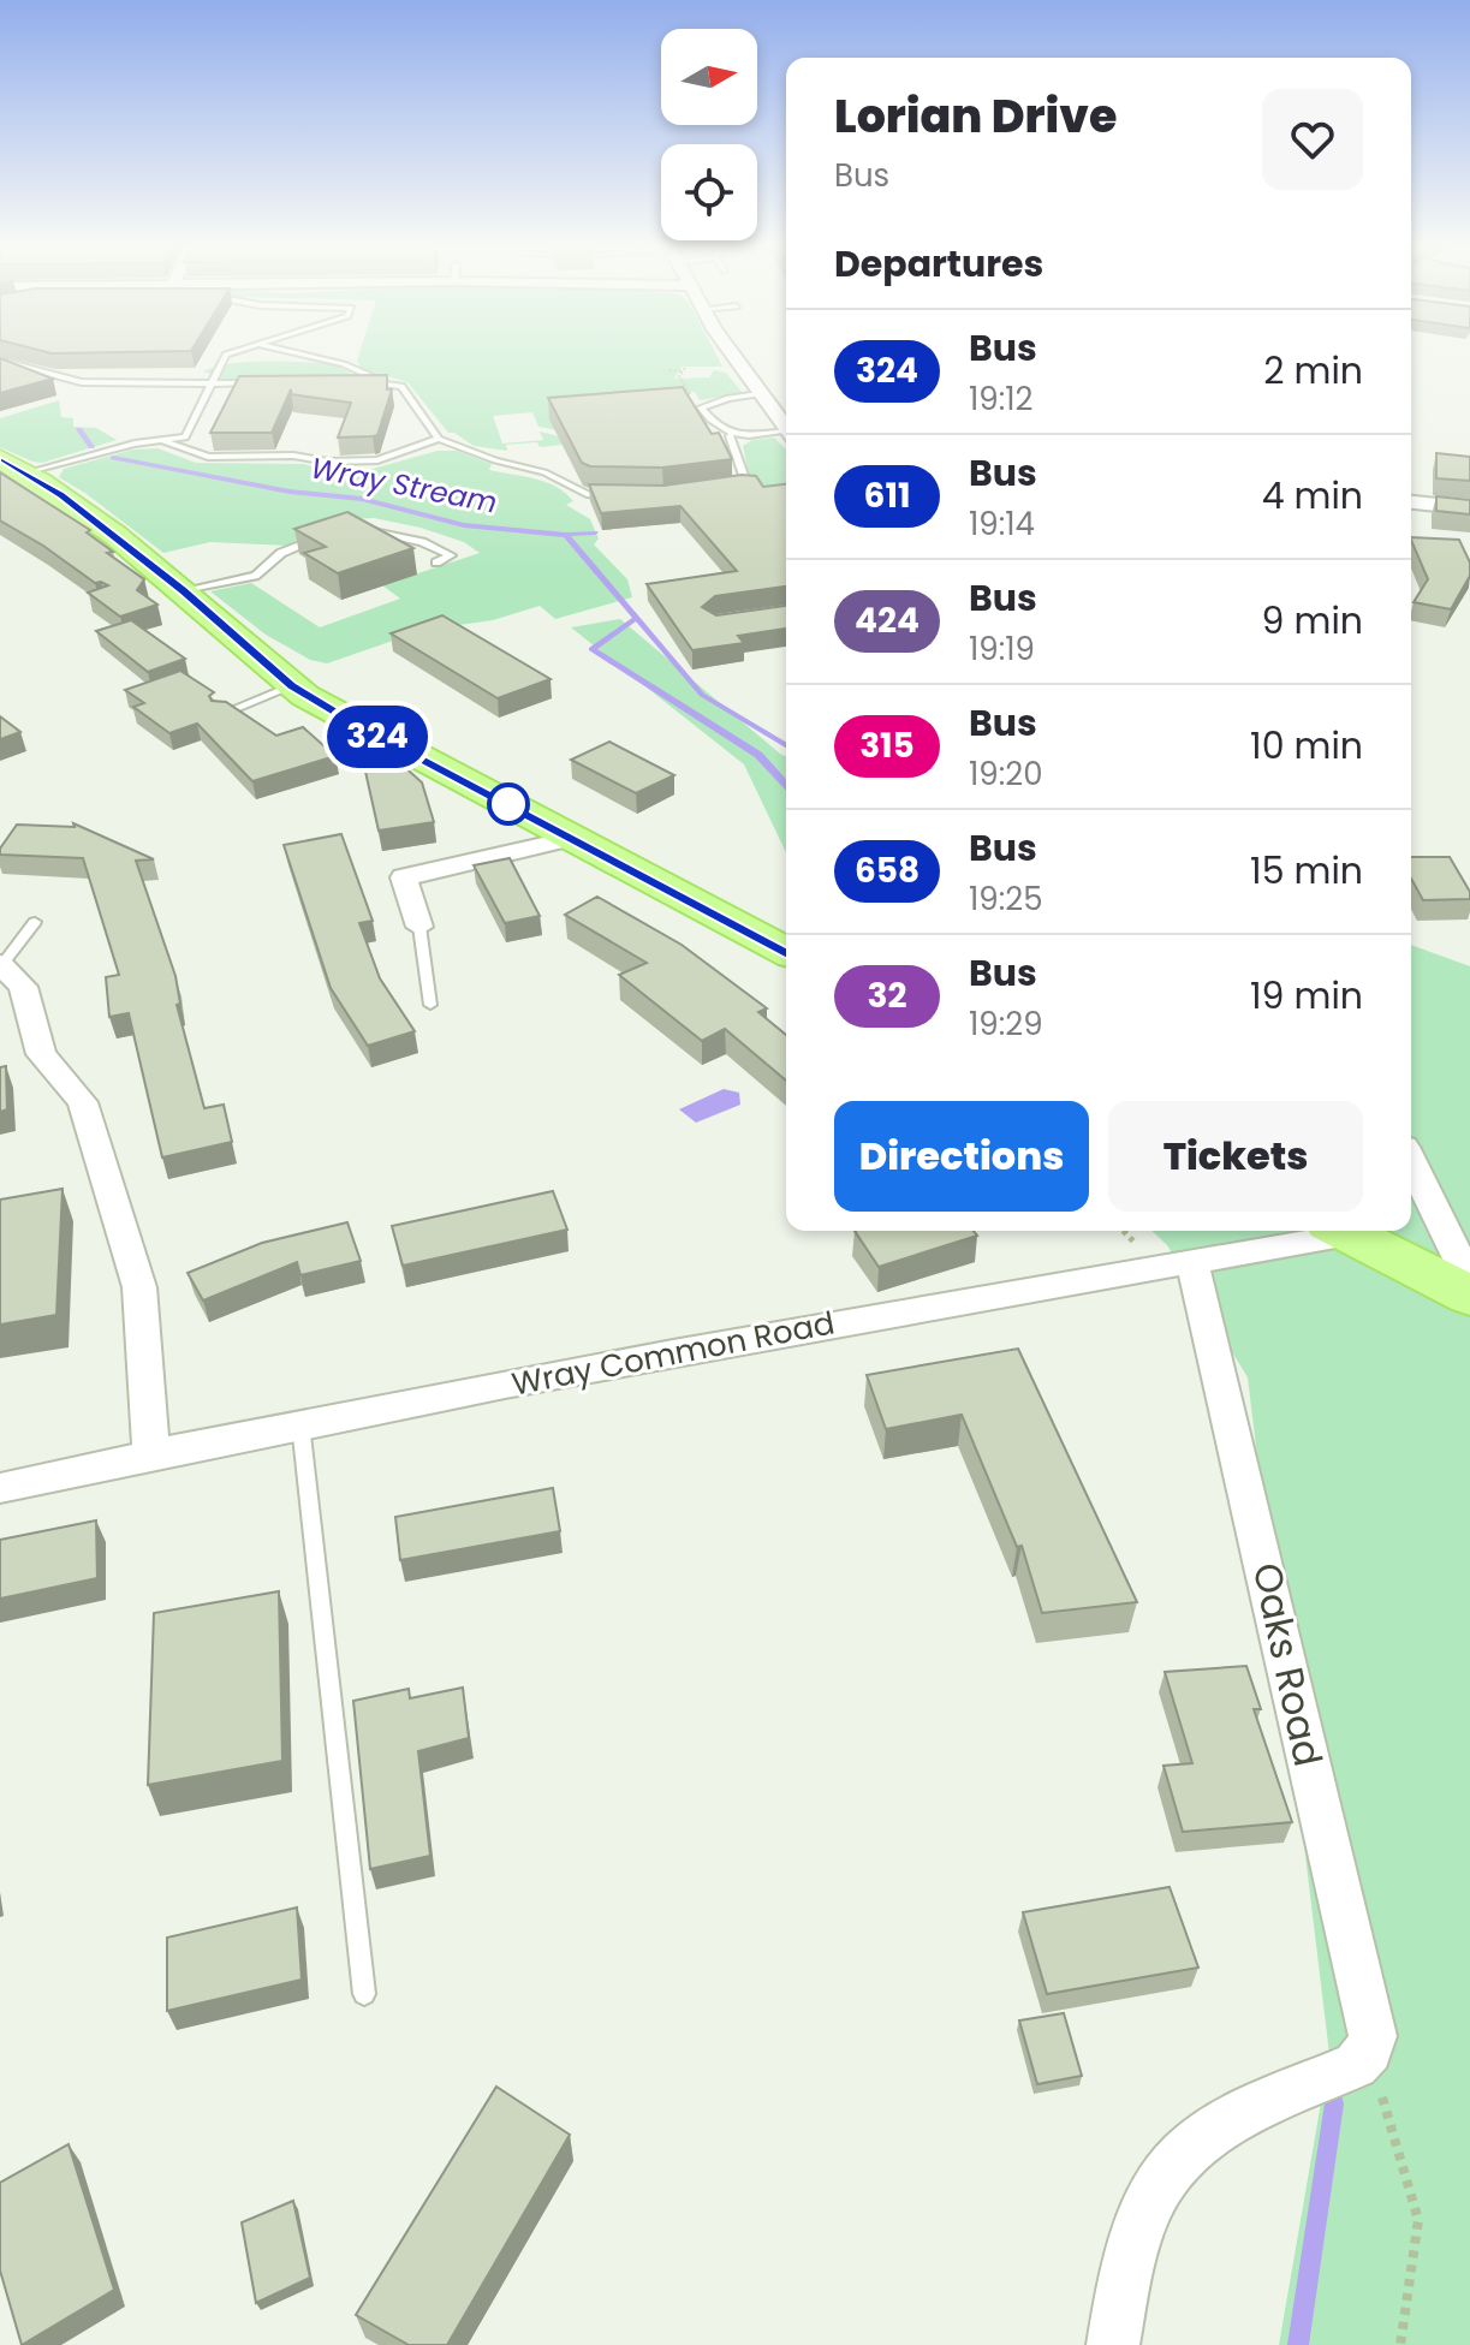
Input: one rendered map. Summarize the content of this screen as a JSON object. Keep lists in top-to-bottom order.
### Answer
{
  "streets": {
    "street": ["Wray Common Road", "Oaks Road"]
  },
  "crossings": [
    ["Wray Common Road", "Oaks Road"]
  ],
  "water": ["Wray Stream"],
  "lines": ["bus line 324"],
  "north": "right",
  "page": {
    "on_map": "324",
    "heading": [
      ["Lorian Drive", "Bus"],
      "Departures"
    ],
    "list": [
      {
        "mark": "324",
        "name": "Bus",
        "note": "19:12",
        "value": "2 min"
      },
      {
        "mark": "611",
        "name": "Bus",
        "note": "19:14",
        "value": "4 min"
      },
      {
        "mark": "424",
        "name": "Bus",
        "note": "19:19",
        "value": "9 min"
      },
      {
        "mark": "315",
        "name": "Bus",
        "note": "19:20",
        "value": "10 min"
      },
      {
        "mark": "658",
        "name": "Bus",
        "note": "19:25",
        "value": "15 min"
      },
      {
        "mark": "32",
        "name": "Bus",
        "note": "19:29",
        "value": "19 min"
      }
    ],
    "buttons": ["Directions", "Tickets"]
  }
}
